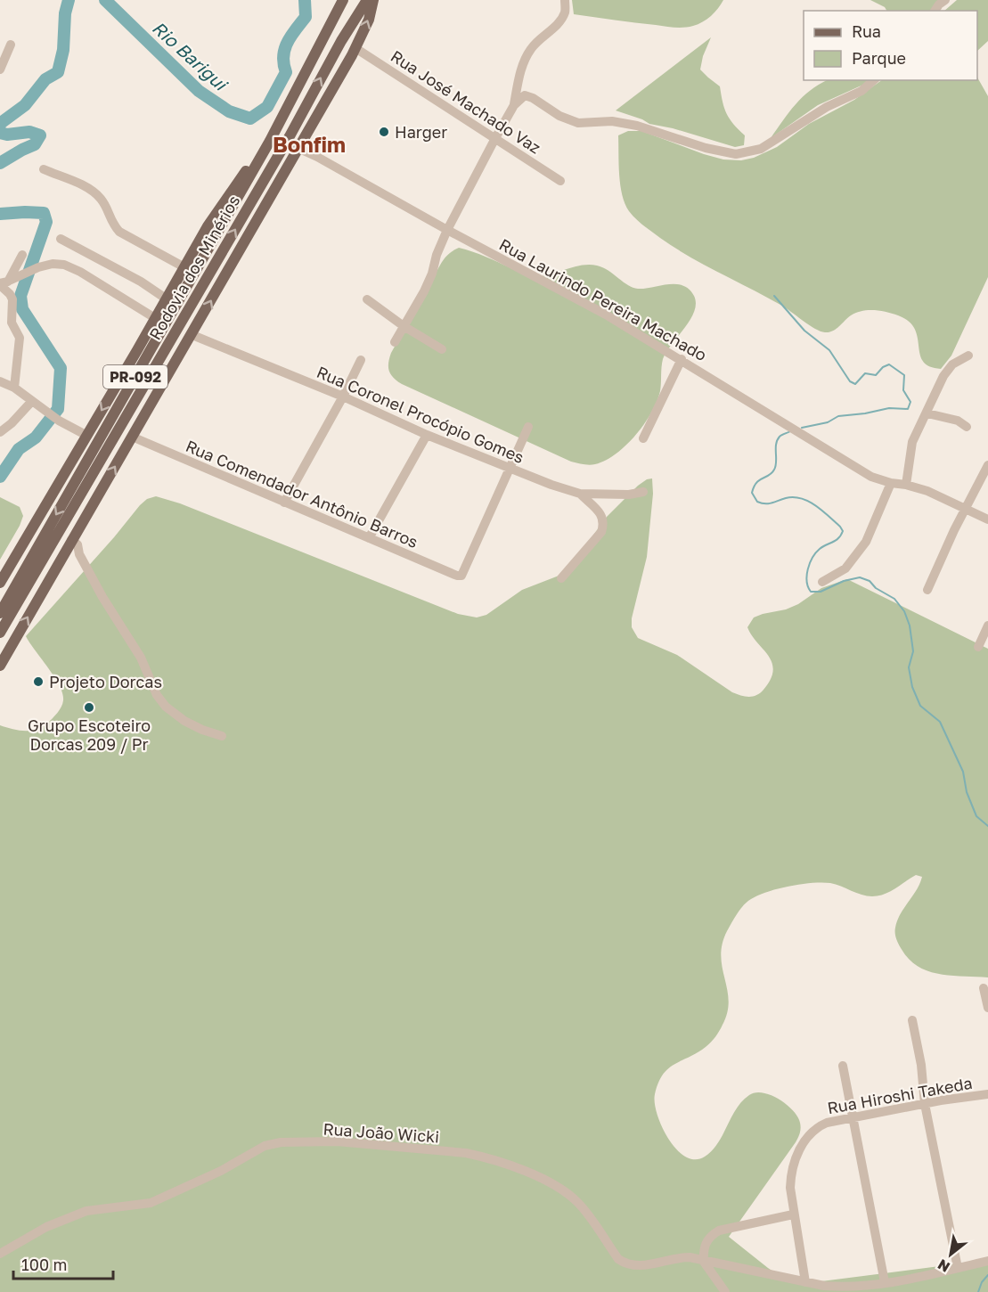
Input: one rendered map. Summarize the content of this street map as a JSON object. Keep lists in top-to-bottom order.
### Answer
{
  "streets": {
    "main road": ["Rodovia dos Minérios", "PR-092"],
    "street": [
      "Rua José Machado Vaz",
      "Rua Laurindo Pereira Machado",
      "Rua Coronel Procópio Gomes",
      "Rua Comendador Antônio Barros",
      "Rua Hiroshi Takeda",
      "Rua João Wicki"
    ]
  },
  "crossings": [
    ["Rua Coronel Procópio Gomes", "Rua Comendador Antônio Barros"]
  ],
  "districts": ["Bonfim"],
  "water": ["Rio Barigui"],
  "places": ["Harger", "Projeto Dorcas", "Grupo Escoteiro Dorcas 209 / Pr"],
  "legend": ["Rua", "Parque"],
  "scale_bar": "100 m",
  "north": "bottom left"
}
